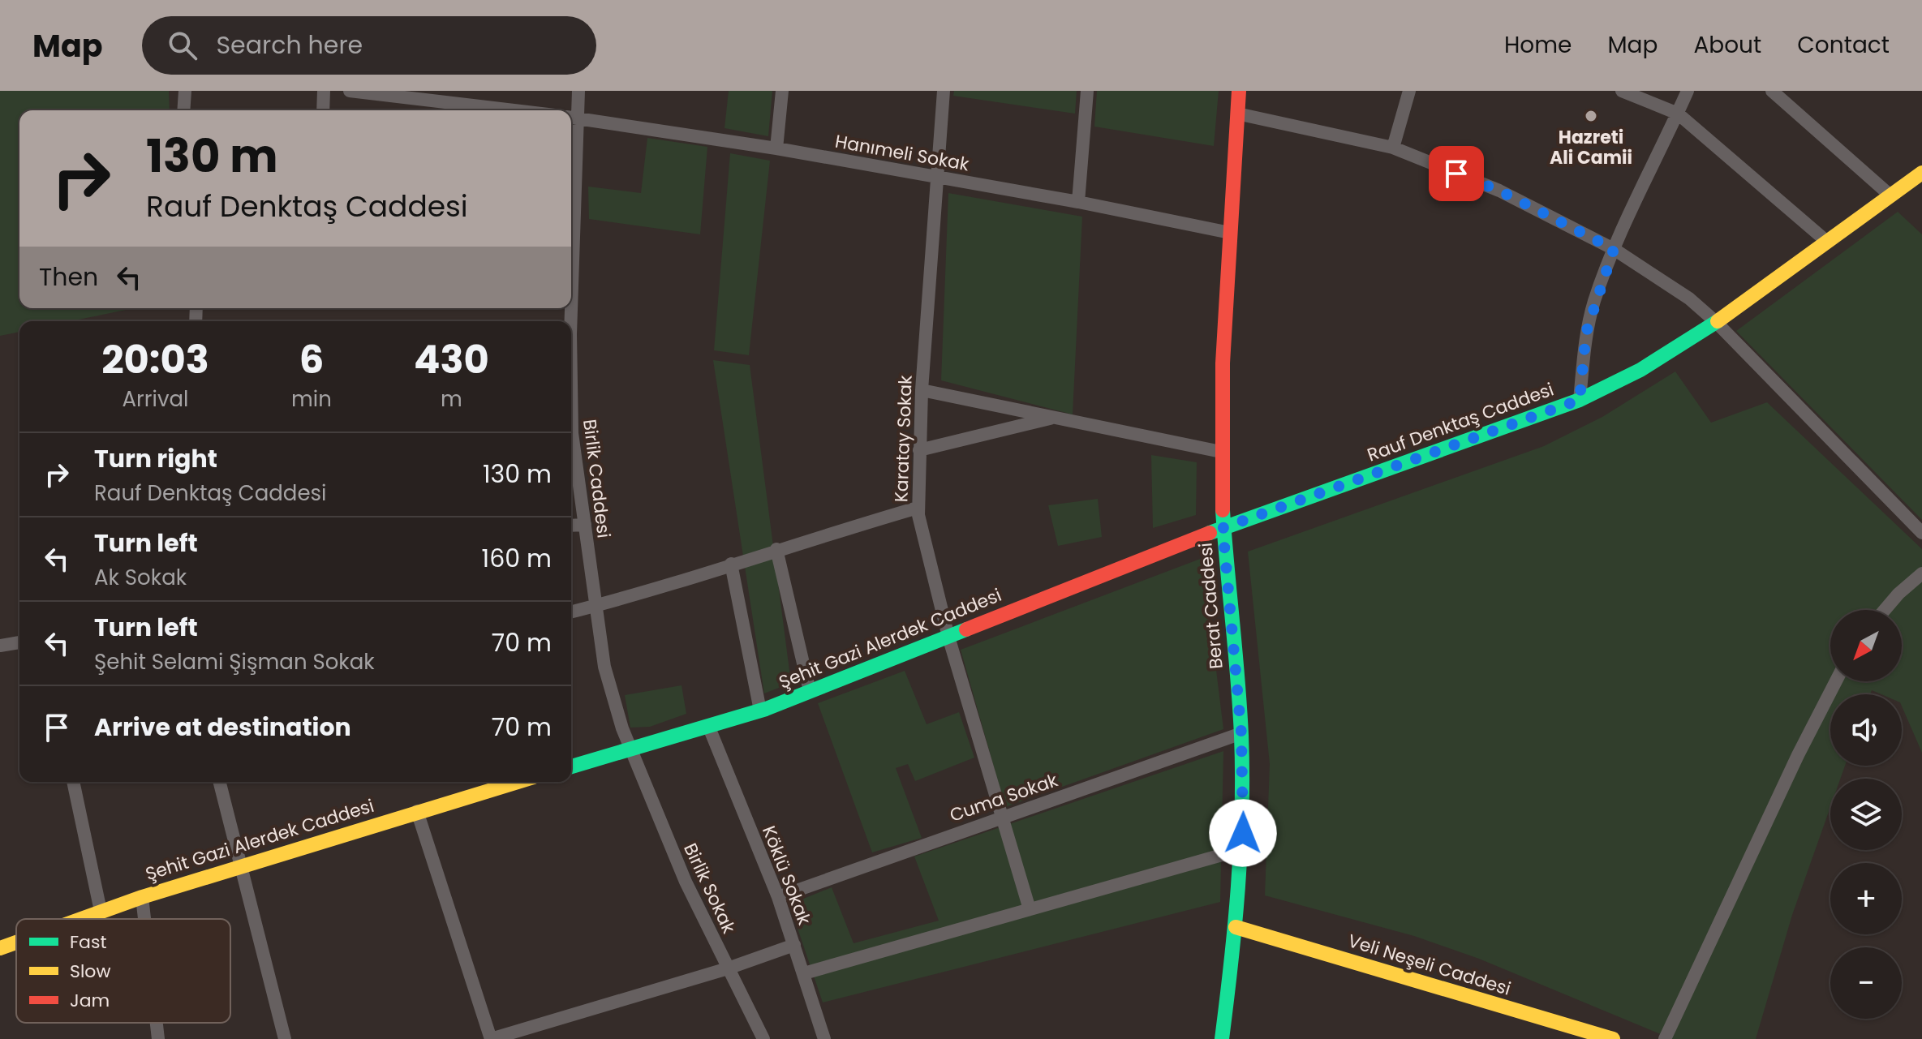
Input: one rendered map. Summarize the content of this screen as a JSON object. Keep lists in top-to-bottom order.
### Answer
{
  "streets": {
    "street": [
      "Hanımeli Sokak",
      "Rauf Denktaş Caddesi",
      "Karatay Sokak",
      "Birlik Caddesi",
      "Berat Caddesi",
      "Şehit Gazi Alerdek Caddesi",
      "Cuma Sokak",
      "Köklü Sokak",
      "Birlik Sokak",
      "Veli Neşeli Caddesi"
    ]
  },
  "crossings": [
    ["Hanımeli Sokak", "Karatay Sokak"],
    ["Hanımeli Sokak", "Birlik Caddesi"],
    ["Hanımeli Sokak", "Berat Caddesi"],
    ["Rauf Denktaş Caddesi", "Berat Caddesi"],
    ["Rauf Denktaş Caddesi", "Şehit Gazi Alerdek Caddesi"],
    ["Karatay Sokak", "Şehit Gazi Alerdek Caddesi"],
    ["Karatay Sokak", "Cuma Sokak"],
    ["Birlik Caddesi", "Şehit Gazi Alerdek Caddesi"],
    ["Birlik Caddesi", "Birlik Sokak"],
    ["Berat Caddesi", "Şehit Gazi Alerdek Caddesi"],
    ["Berat Caddesi", "Cuma Sokak"],
    ["Berat Caddesi", "Veli Neşeli Caddesi"],
    ["Şehit Gazi Alerdek Caddesi", "Köklü Sokak"],
    ["Şehit Gazi Alerdek Caddesi", "Birlik Sokak"],
    ["Cuma Sokak", "Köklü Sokak"]
  ],
  "places": ["Hazreti Ali Camii"],
  "legend": ["Fast", "Slow", "Jam"],
  "north": "bottom left",
  "page": {
    "header": "Map",
    "search": "Search here",
    "nav": [
      "Home",
      "Map",
      "About",
      "Contact"
    ],
    "turn": ["130 m", "Rauf Denktaş Caddesi"],
    "then": "Then",
    "eta": [
      "20:03",
      "Arrival",
      "6",
      "min",
      "430",
      "m"
    ],
    "list": [
      {
        "name": "Turn right",
        "note": "Rauf Denktaş Caddesi",
        "value": "130 m"
      },
      {
        "name": "Turn left",
        "note": "Ak Sokak",
        "value": "160 m"
      },
      {
        "name": "Turn left",
        "note": "Şehit Selami Şişman Sokak",
        "value": "70 m"
      },
      {
        "name": "Arrive at destination",
        "value": "70 m"
      }
    ],
    "map_buttons": ["+", "−"]
  }
}
